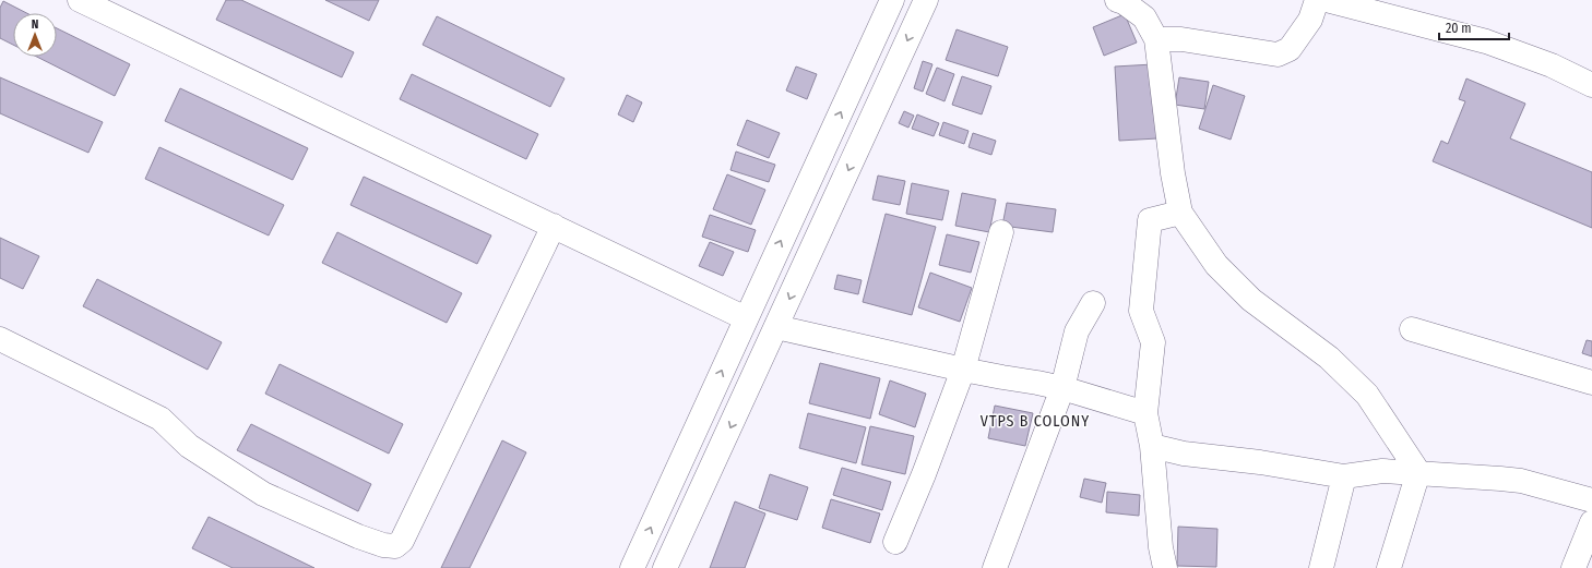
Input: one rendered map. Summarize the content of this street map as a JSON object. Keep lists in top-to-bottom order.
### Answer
{
  "districts": ["VTPS B COLONY"],
  "scale_bar": "20 m",
  "north": "top"
}
